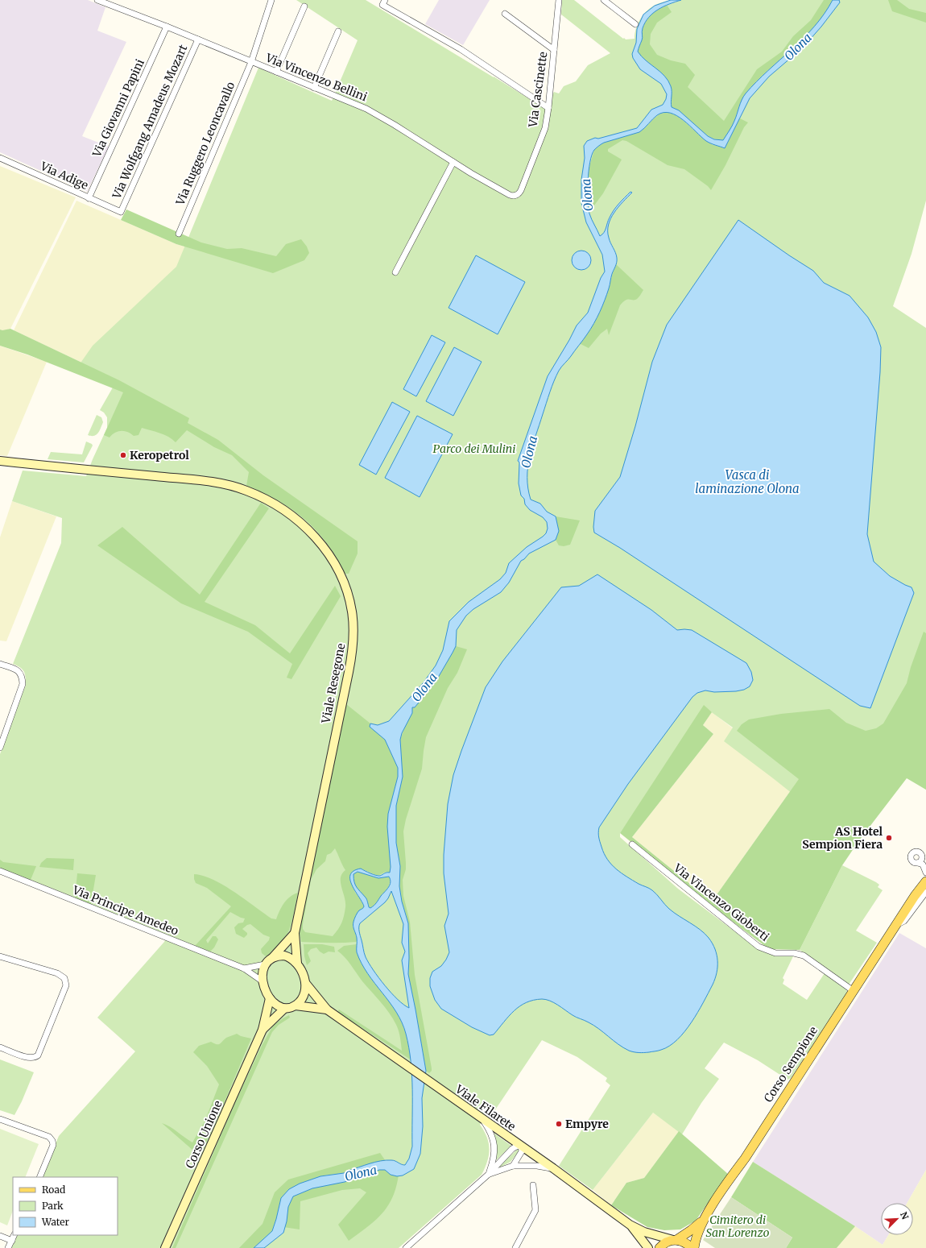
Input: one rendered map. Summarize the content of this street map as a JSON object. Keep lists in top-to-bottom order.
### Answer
{
  "streets": {
    "main road": ["Corso Sempione"],
    "street": [
      "Via Vincenzo Bellini",
      "Via Cascinette",
      "Via Giovanni Papini",
      "Via Wolfgang Amadeus Mozart",
      "Via Ruggero Leoncavallo",
      "Via Adige",
      "Viale Resegone",
      "Via Vincenzo Gioberti",
      "Via Principe Amedeo",
      "Viale Filarete",
      "Corso Unione"
    ]
  },
  "crossings": [
    ["Via Vincenzo Bellini", "Via Cascinette"],
    ["Via Vincenzo Bellini", "Via Giovanni Papini"],
    ["Via Vincenzo Bellini", "Via Wolfgang Amadeus Mozart"],
    ["Via Vincenzo Bellini", "Via Ruggero Leoncavallo"],
    ["Via Giovanni Papini", "Via Adige"],
    ["Via Wolfgang Amadeus Mozart", "Via Adige"],
    ["Viale Resegone", "Via Principe Amedeo"],
    ["Viale Resegone", "Viale Filarete"],
    ["Viale Resegone", "Corso Unione"],
    ["Via Vincenzo Gioberti", "Corso Sempione"],
    ["Via Principe Amedeo", "Viale Filarete"],
    ["Via Principe Amedeo", "Corso Unione"],
    ["Corso Sempione", "Viale Filarete"],
    ["Viale Filarete", "Corso Unione"]
  ],
  "water": ["Olona", "Vasca di laminazione Olona"],
  "parks": ["Parco dei Mulini", "Cimitero di San Lorenzo"],
  "places": ["Keropetrol", "AS Hotel Sempion Fiera", "Empyre"],
  "legend": ["Road", "Park", "Water"],
  "north": "top right"
}
